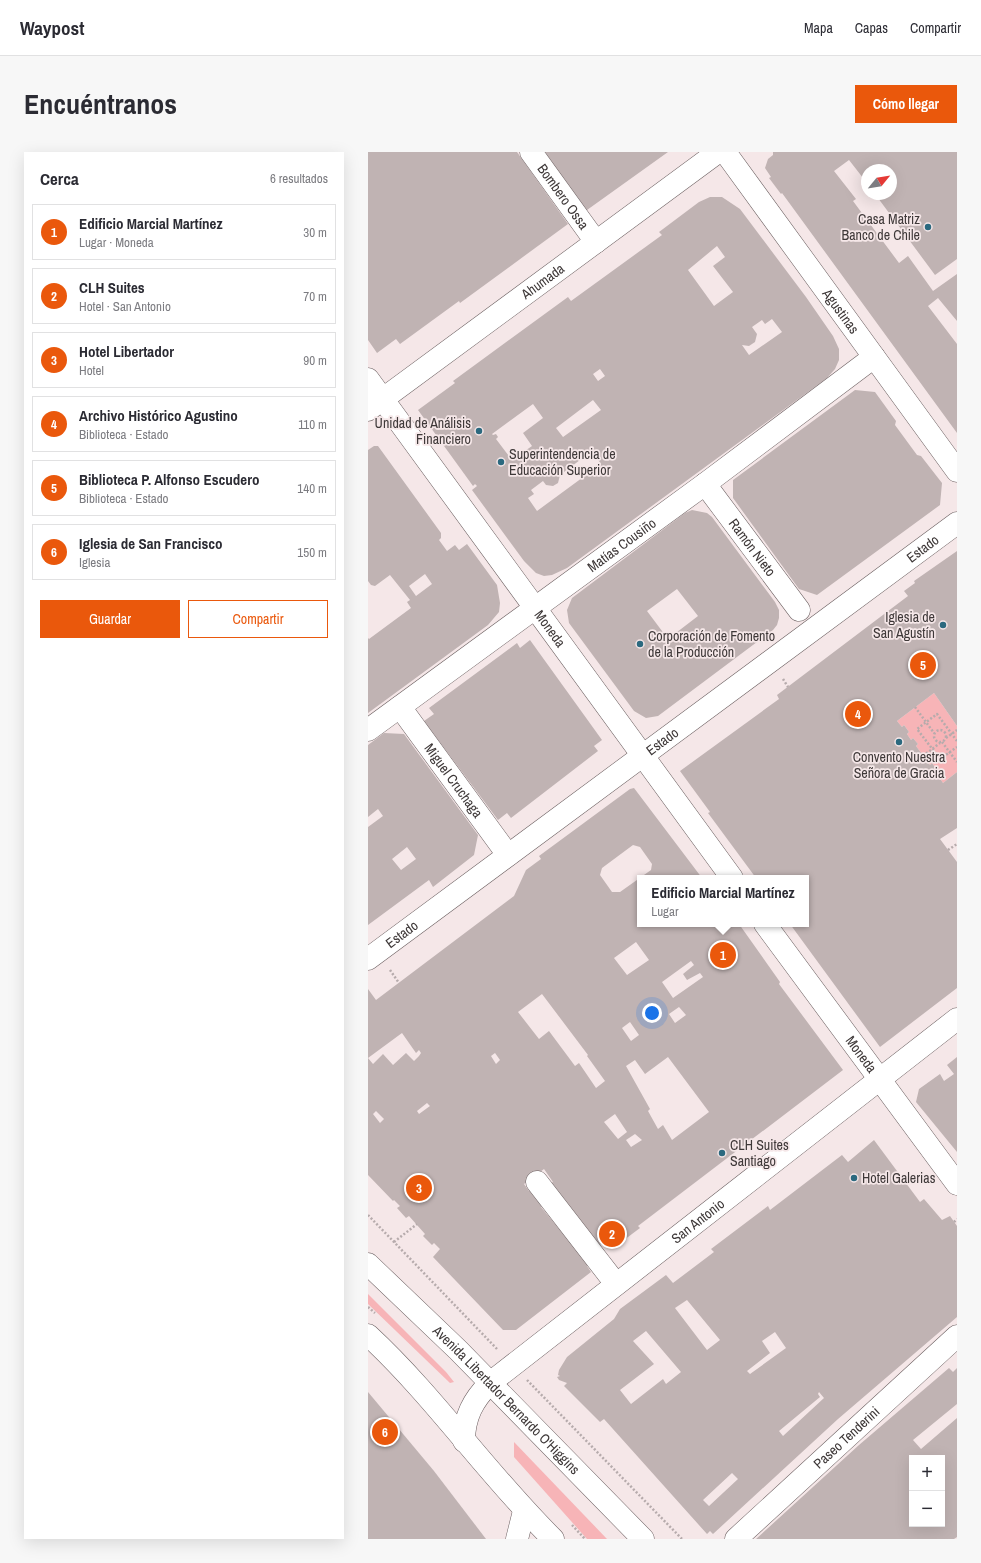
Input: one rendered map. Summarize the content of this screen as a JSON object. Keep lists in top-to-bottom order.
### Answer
{
  "streets": {
    "street": [
      "Bombero Ossa",
      "Ahumada",
      "Agustinas",
      "Matías Cousiño",
      "Ramón Nieto",
      "Estado",
      "Moneda",
      "Miguel Cruchaga",
      "San Antonio",
      "Avenida Libertador Bernardo O'Higgins",
      "Paseo Tenderini"
    ]
  },
  "crossings": [
    ["Bombero Ossa", "Ahumada"],
    ["Ahumada", "Moneda"],
    ["Agustinas", "Matías Cousiño"],
    ["Matías Cousiño", "Ramón Nieto"],
    ["Matías Cousiño", "Moneda"],
    ["Matías Cousiño", "Miguel Cruchaga"],
    ["Estado", "Moneda"],
    ["Estado", "Miguel Cruchaga"],
    ["Moneda", "San Antonio"],
    ["San Antonio", "Avenida Libertador Bernardo O'Higgins"]
  ],
  "places": [
    "Casa Matriz Banco de Chile",
    "Unidad de Análisis Financiero",
    "Superintendencia de Educación Superior",
    "Iglesia de San Agustín",
    "Corporación de Fomento de la Producción",
    "Convento Nuestra Señora de Gracia",
    "CLH Suites Santiago",
    "Hotel Galerias"
  ],
  "north": "top right",
  "page": {
    "header": "Waypost",
    "nav": ["Mapa", "Capas", "Compartir"],
    "title": "Encuéntranos",
    "buttons": [
      "Cómo llegar",
      ["Guardar", "Compartir"]
    ],
    "heading": ["Cerca", "6 resultados"],
    "list": [
      {
        "mark": "1",
        "name": "Edificio Marcial Martínez",
        "note": "Lugar · Moneda",
        "value": "30 m"
      },
      {
        "mark": "2",
        "name": "CLH Suites",
        "note": "Hotel · San Antonio",
        "value": "70 m"
      },
      {
        "mark": "3",
        "name": "Hotel Libertador",
        "note": "Hotel",
        "value": "90 m"
      },
      {
        "mark": "4",
        "name": "Archivo Histórico Agustino",
        "note": "Biblioteca · Estado",
        "value": "110 m"
      },
      {
        "mark": "5",
        "name": "Biblioteca P. Alfonso Escudero",
        "note": "Biblioteca · Estado",
        "value": "140 m"
      },
      {
        "mark": "6",
        "name": "Iglesia de San Francisco",
        "note": "Iglesia",
        "value": "150 m"
      }
    ],
    "pins": [
      "5",
      "4",
      "1",
      "3",
      "2",
      "6"
    ],
    "popup": ["Edificio Marcial Martínez", "Lugar"],
    "map_buttons": ["+", "−"]
  }
}
